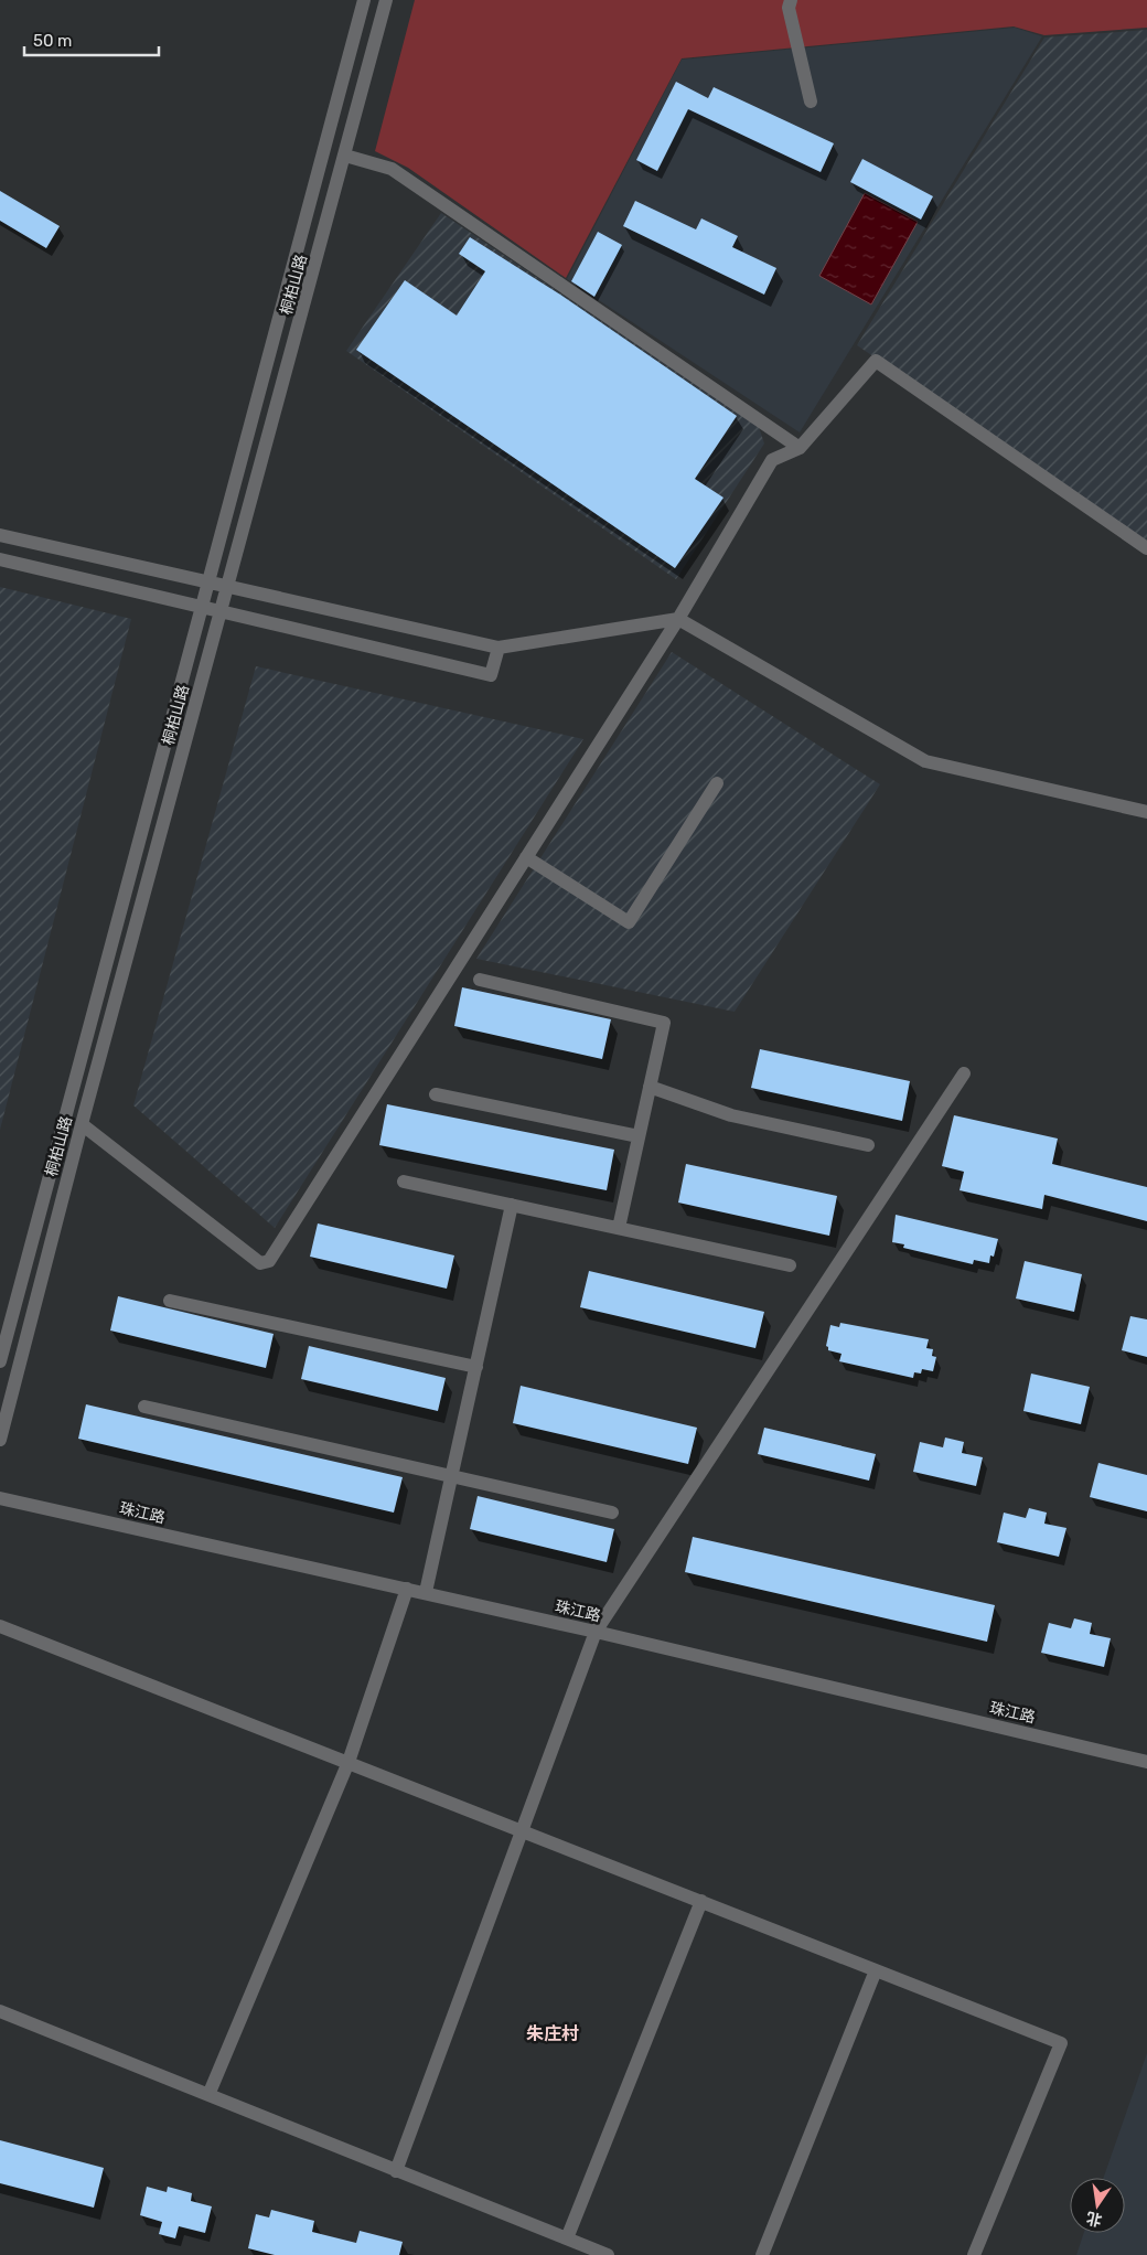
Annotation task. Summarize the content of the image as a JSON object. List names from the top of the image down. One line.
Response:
{"streets":{"street":["桐柏山路","珠江路"]},"districts":["朱庄村"],"scale_bar":"50 m","north":"bottom"}
